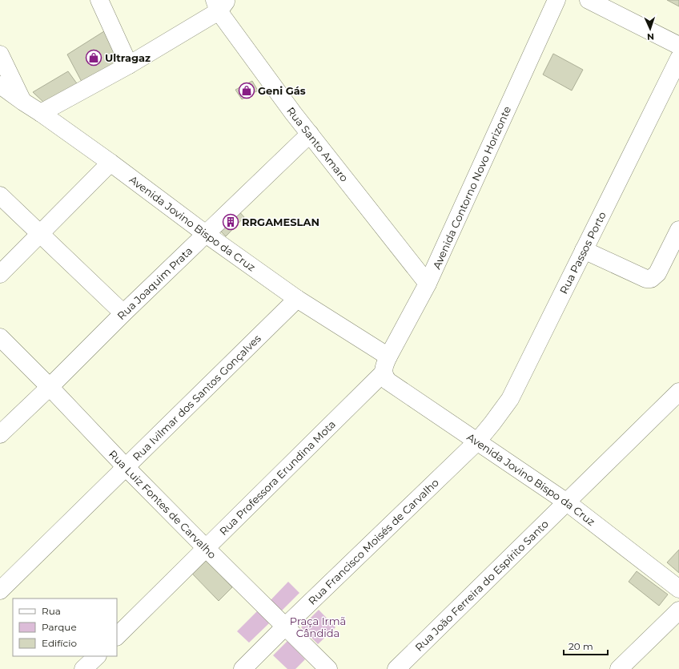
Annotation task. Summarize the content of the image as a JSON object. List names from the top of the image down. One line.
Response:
{"streets":{"street":["Rua Santo Amaro","Avenida Contorno Novo Horizonte","Avenida Jovino Bispo da Cruz","Rua Passos Porto","Rua Joaquim Prata","Rua Ivilmar dos Santos Gonçalves","Rua Professora Erundina Mota","Rua Luiz Fontes de Carvalho","Rua Francisco Moisés de Carvalho","Rua João Ferreira do Espírito Santo"]},"crossings":[["Rua Santo Amaro","Avenida Contorno Novo Horizonte"],["Rua Santo Amaro","Rua Joaquim Prata"],["Avenida Contorno Novo Horizonte","Avenida Jovino Bispo da Cruz"],["Avenida Contorno Novo Horizonte","Rua Professora Erundina Mota"],["Avenida Jovino Bispo da Cruz","Rua Passos Porto"],["Avenida Jovino Bispo da Cruz","Rua Joaquim Prata"],["Avenida Jovino Bispo da Cruz","Rua Ivilmar dos Santos Gonçalves"],["Avenida Jovino Bispo da Cruz","Rua Professora Erundina Mota"],["Avenida Jovino Bispo da Cruz","Rua Francisco Moisés de Carvalho"],["Avenida Jovino Bispo da Cruz","Rua João Ferreira do Espírito Santo"],["Rua Passos Porto","Rua Francisco Moisés de Carvalho"],["Rua Joaquim Prata","Rua Luiz Fontes de Carvalho"],["Rua Ivilmar dos Santos Gonçalves","Rua Luiz Fontes de Carvalho"],["Rua Professora Erundina Mota","Rua Luiz Fontes de Carvalho"],["Rua Luiz Fontes de Carvalho","Rua Francisco Moisés de Carvalho"]],"parks":["Praça Irmã Cândida"],"places":{"shop":["Ultragaz","Geni Gás"],"building":["RRGAMESLAN"]},"legend":["Rua","Parque","Edifício"],"scale_bar":"20 m","north":"bottom"}
